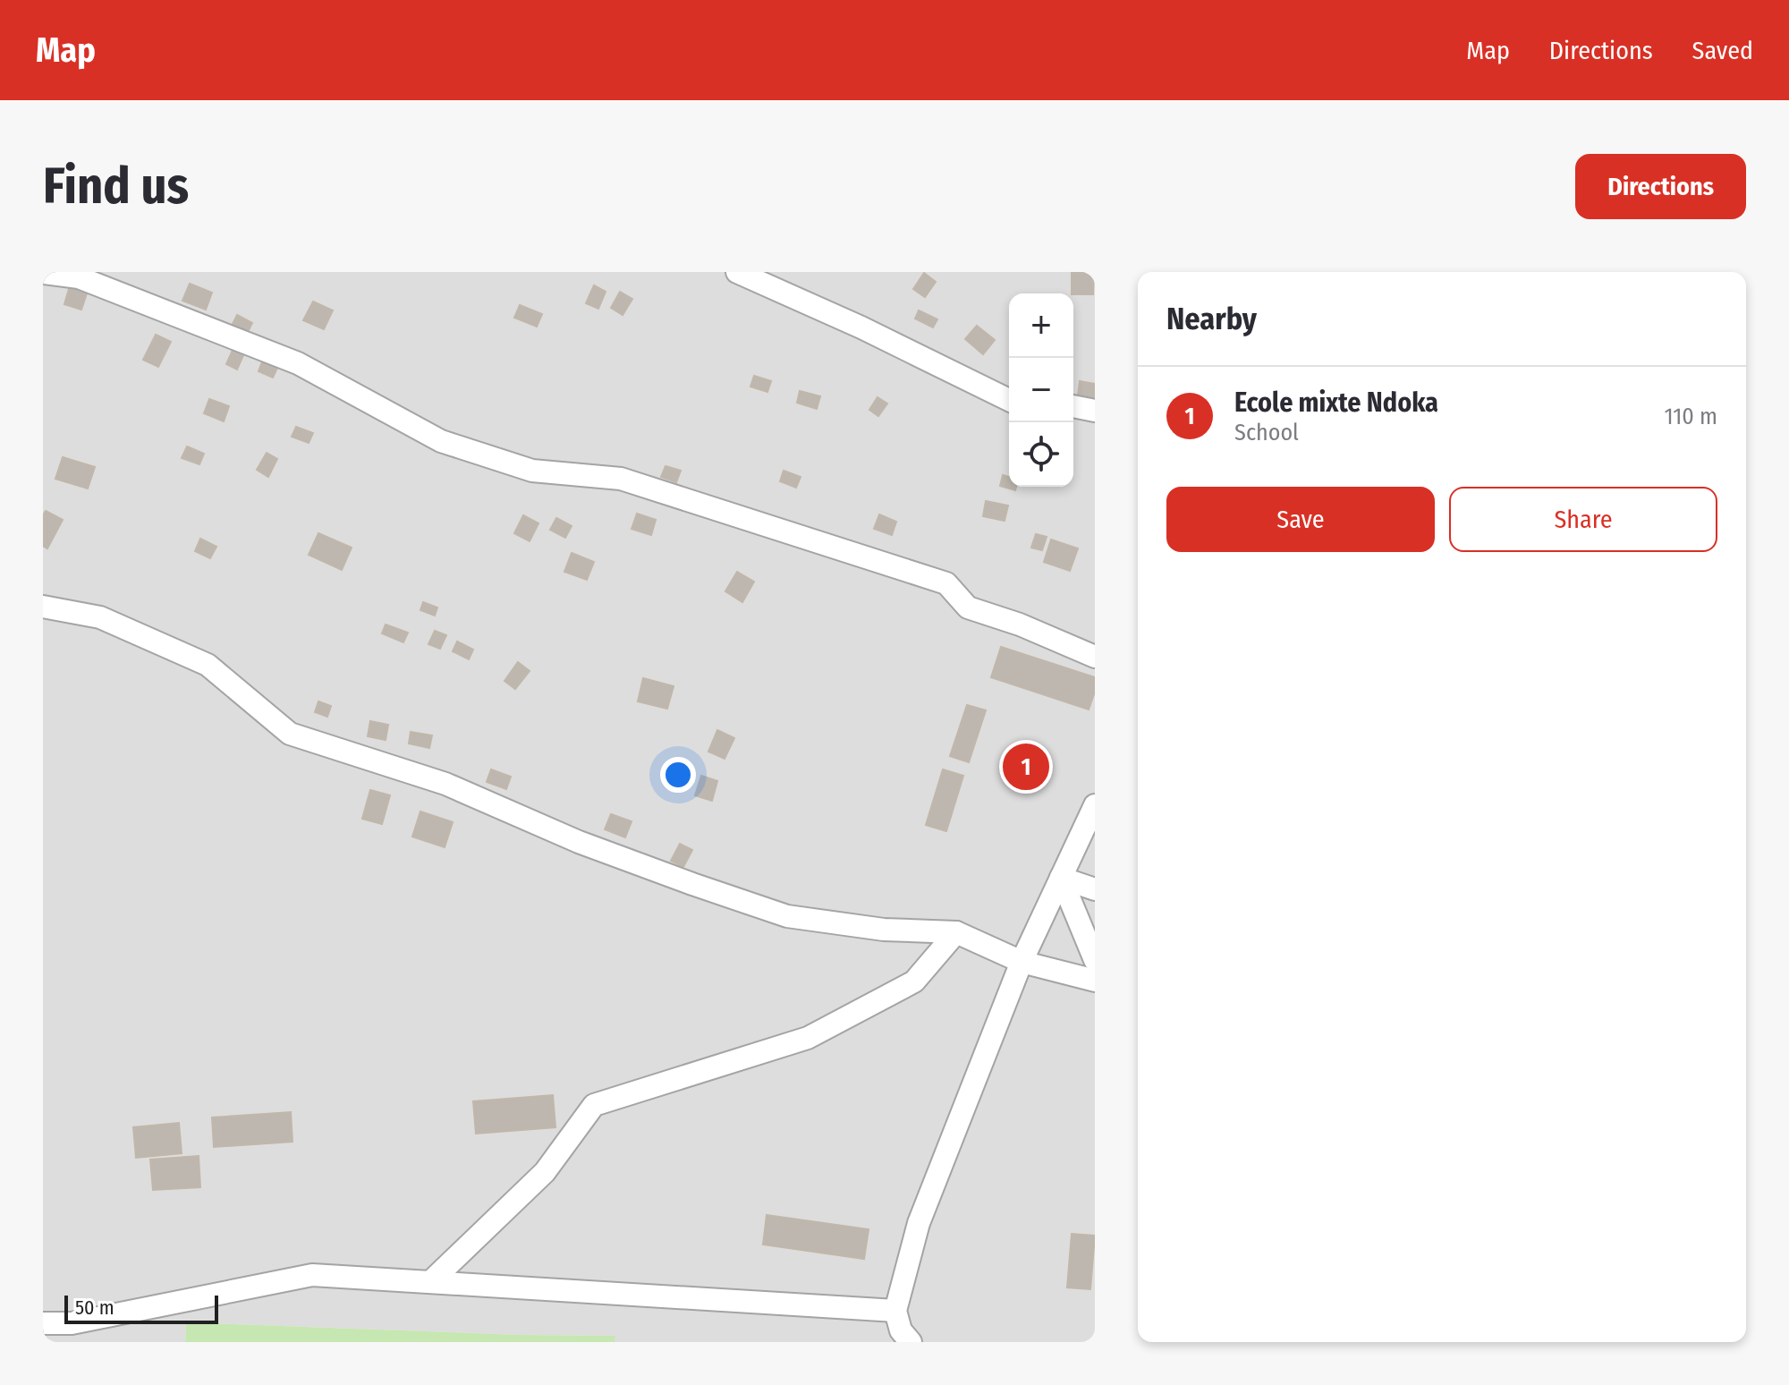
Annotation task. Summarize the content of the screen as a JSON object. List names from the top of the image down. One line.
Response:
{"scale_bar":"50 m","page":{"header":"Map","nav":["Map","Directions","Saved"],"buttons":["Directions",["Save","Share"]],"title":"Find us","heading":"Nearby","map_buttons":["+","−"],"list":[{"mark":"1","name":"Ecole mixte Ndoka","note":"School","value":"110 m"}],"pins":"1","scale":"50 m"}}
